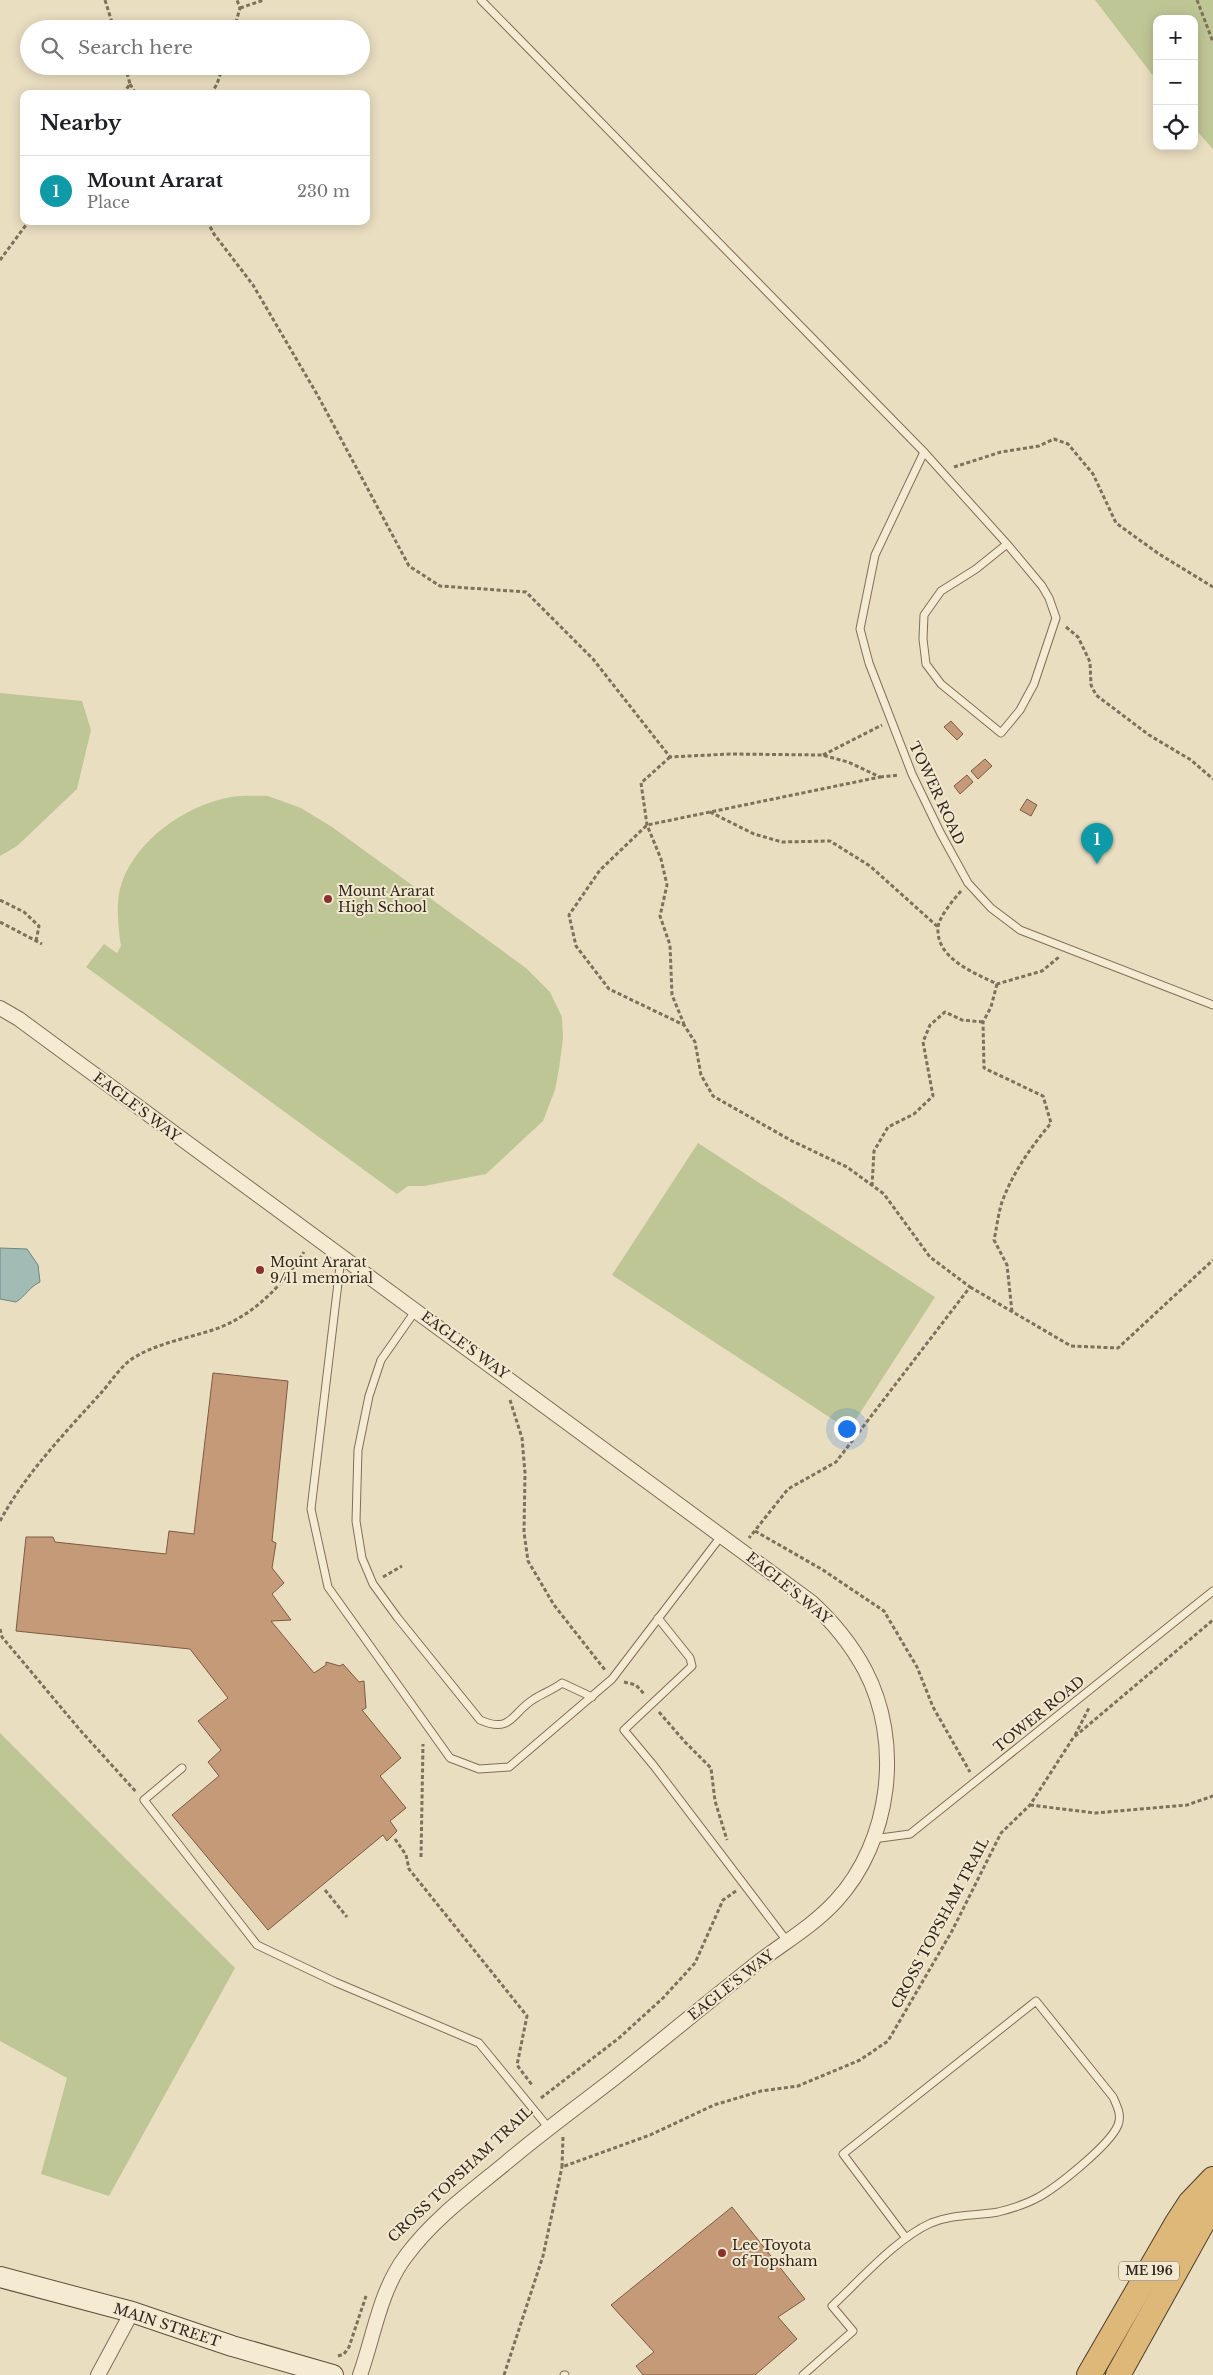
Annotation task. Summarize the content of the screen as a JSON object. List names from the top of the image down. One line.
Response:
{"streets":{"highway":["ME 196"],"main road":["MAIN STREET"],"street":["EAGLE'S WAY"],"lane":["TOWER ROAD"],"path":["CROSS TOPSHAM TRAIL"]},"crossings":[["TOWER ROAD","EAGLE'S WAY"],["EAGLE'S WAY","CROSS TOPSHAM TRAIL"]],"places":["Mount Ararat High School","Mount Ararat 9/11 memorial","Lee Toyota of Topsham"],"page":{"map_buttons":["+","−"],"search":"Search here","heading":"Nearby","list":[{"mark":"1","name":"Mount Ararat","note":"Place","value":"230 m"}],"pins":"1"}}
